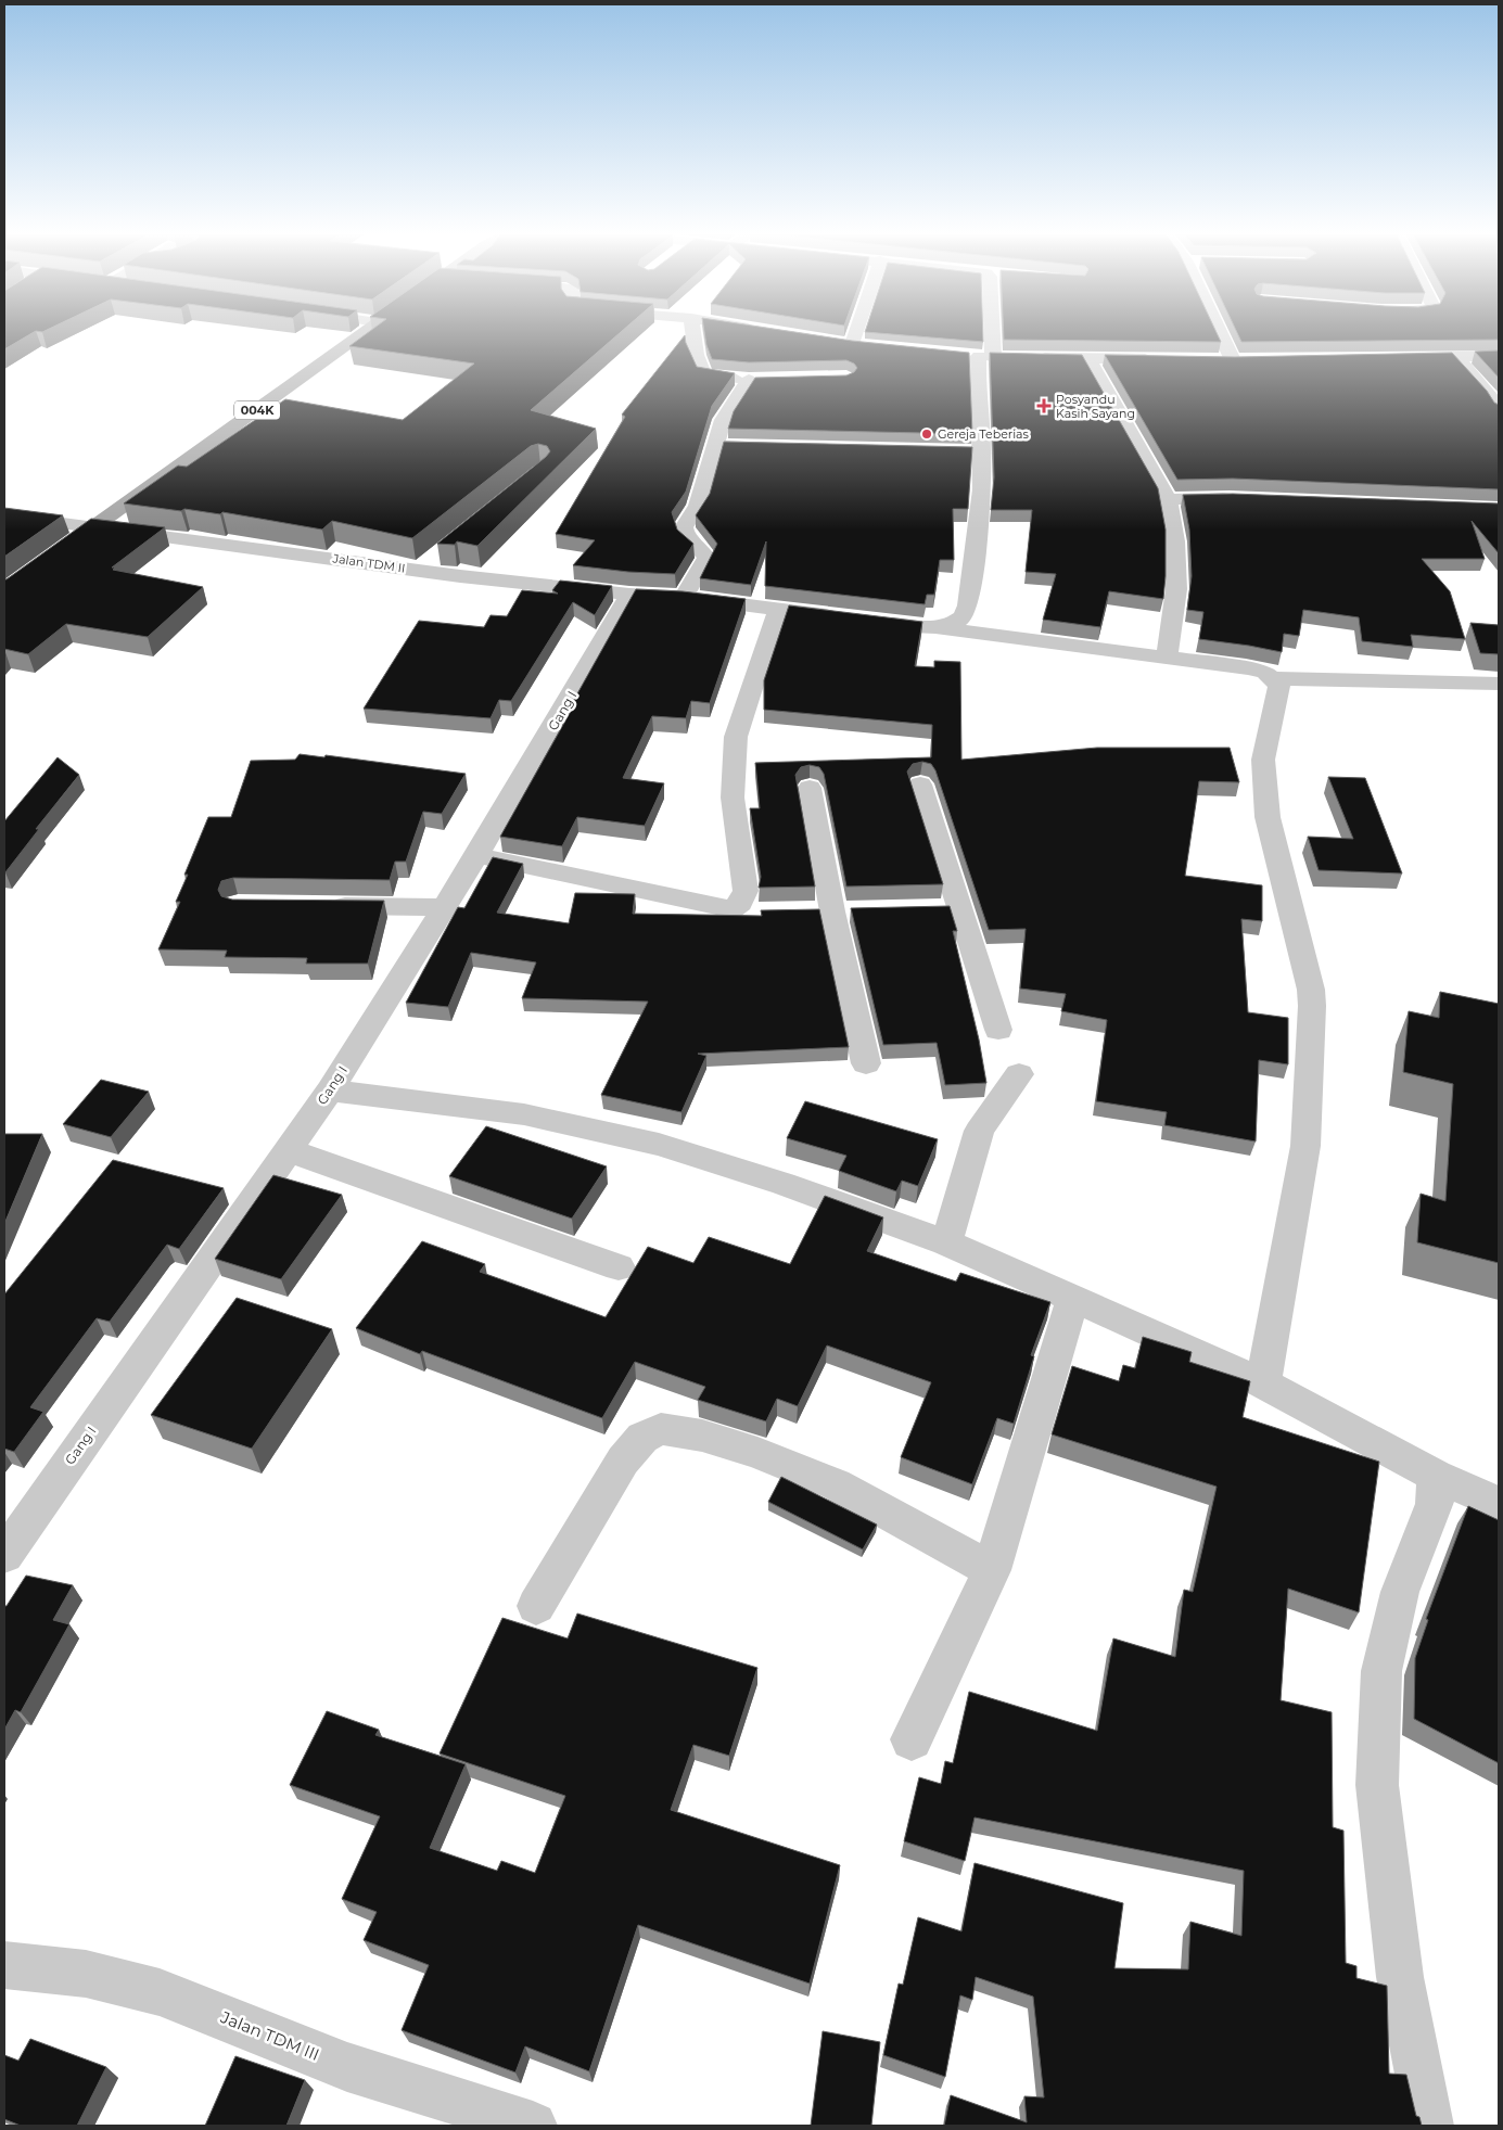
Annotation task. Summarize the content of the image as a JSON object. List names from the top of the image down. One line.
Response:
{"streets":{"main road":["004K"],"street":["Jalan TDM II","Gang I","Jalan TDM III"]},"crossings":[["004K","Jalan TDM II"],["Jalan TDM II","Gang I"]],"places":{"health":["Posyandu Kasih Sayang"],"other":["Gereja Teberias"]}}
